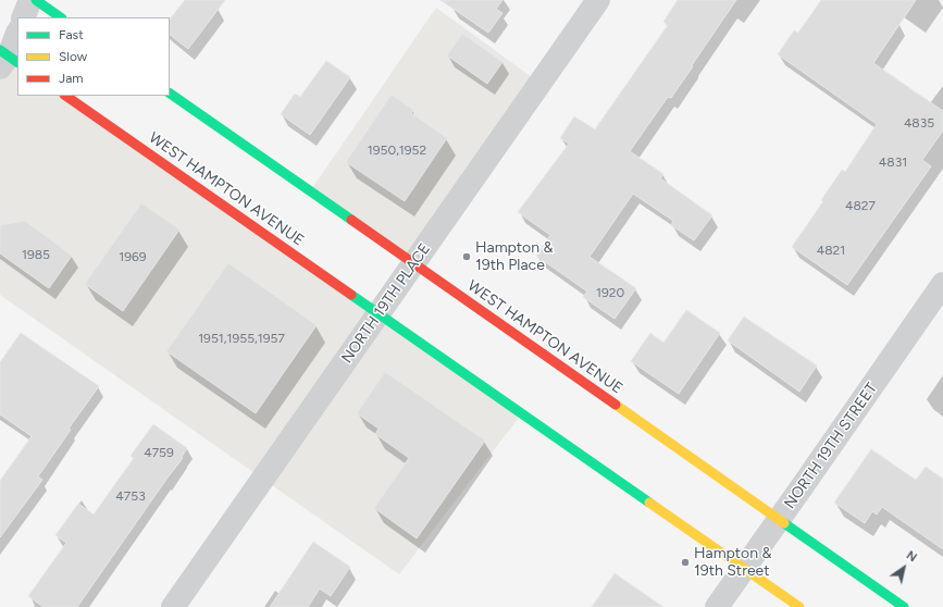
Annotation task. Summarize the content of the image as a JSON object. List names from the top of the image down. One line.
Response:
{"streets":{"main road":["WEST HAMPTON AVENUE"],"street":["NORTH 19TH PLACE","NORTH 19TH STREET"]},"crossings":[["WEST HAMPTON AVENUE","NORTH 19TH PLACE"],["WEST HAMPTON AVENUE","NORTH 19TH STREET"]],"places":["Hampton & 19th Place","Hampton & 19th Street"],"house_numbers":["4835","1950,1952","4831","4827","4821","1985","1969","1920","1951,1955,1957","4759","4753"],"legend":["Fast","Slow","Jam"],"north":"top right"}
